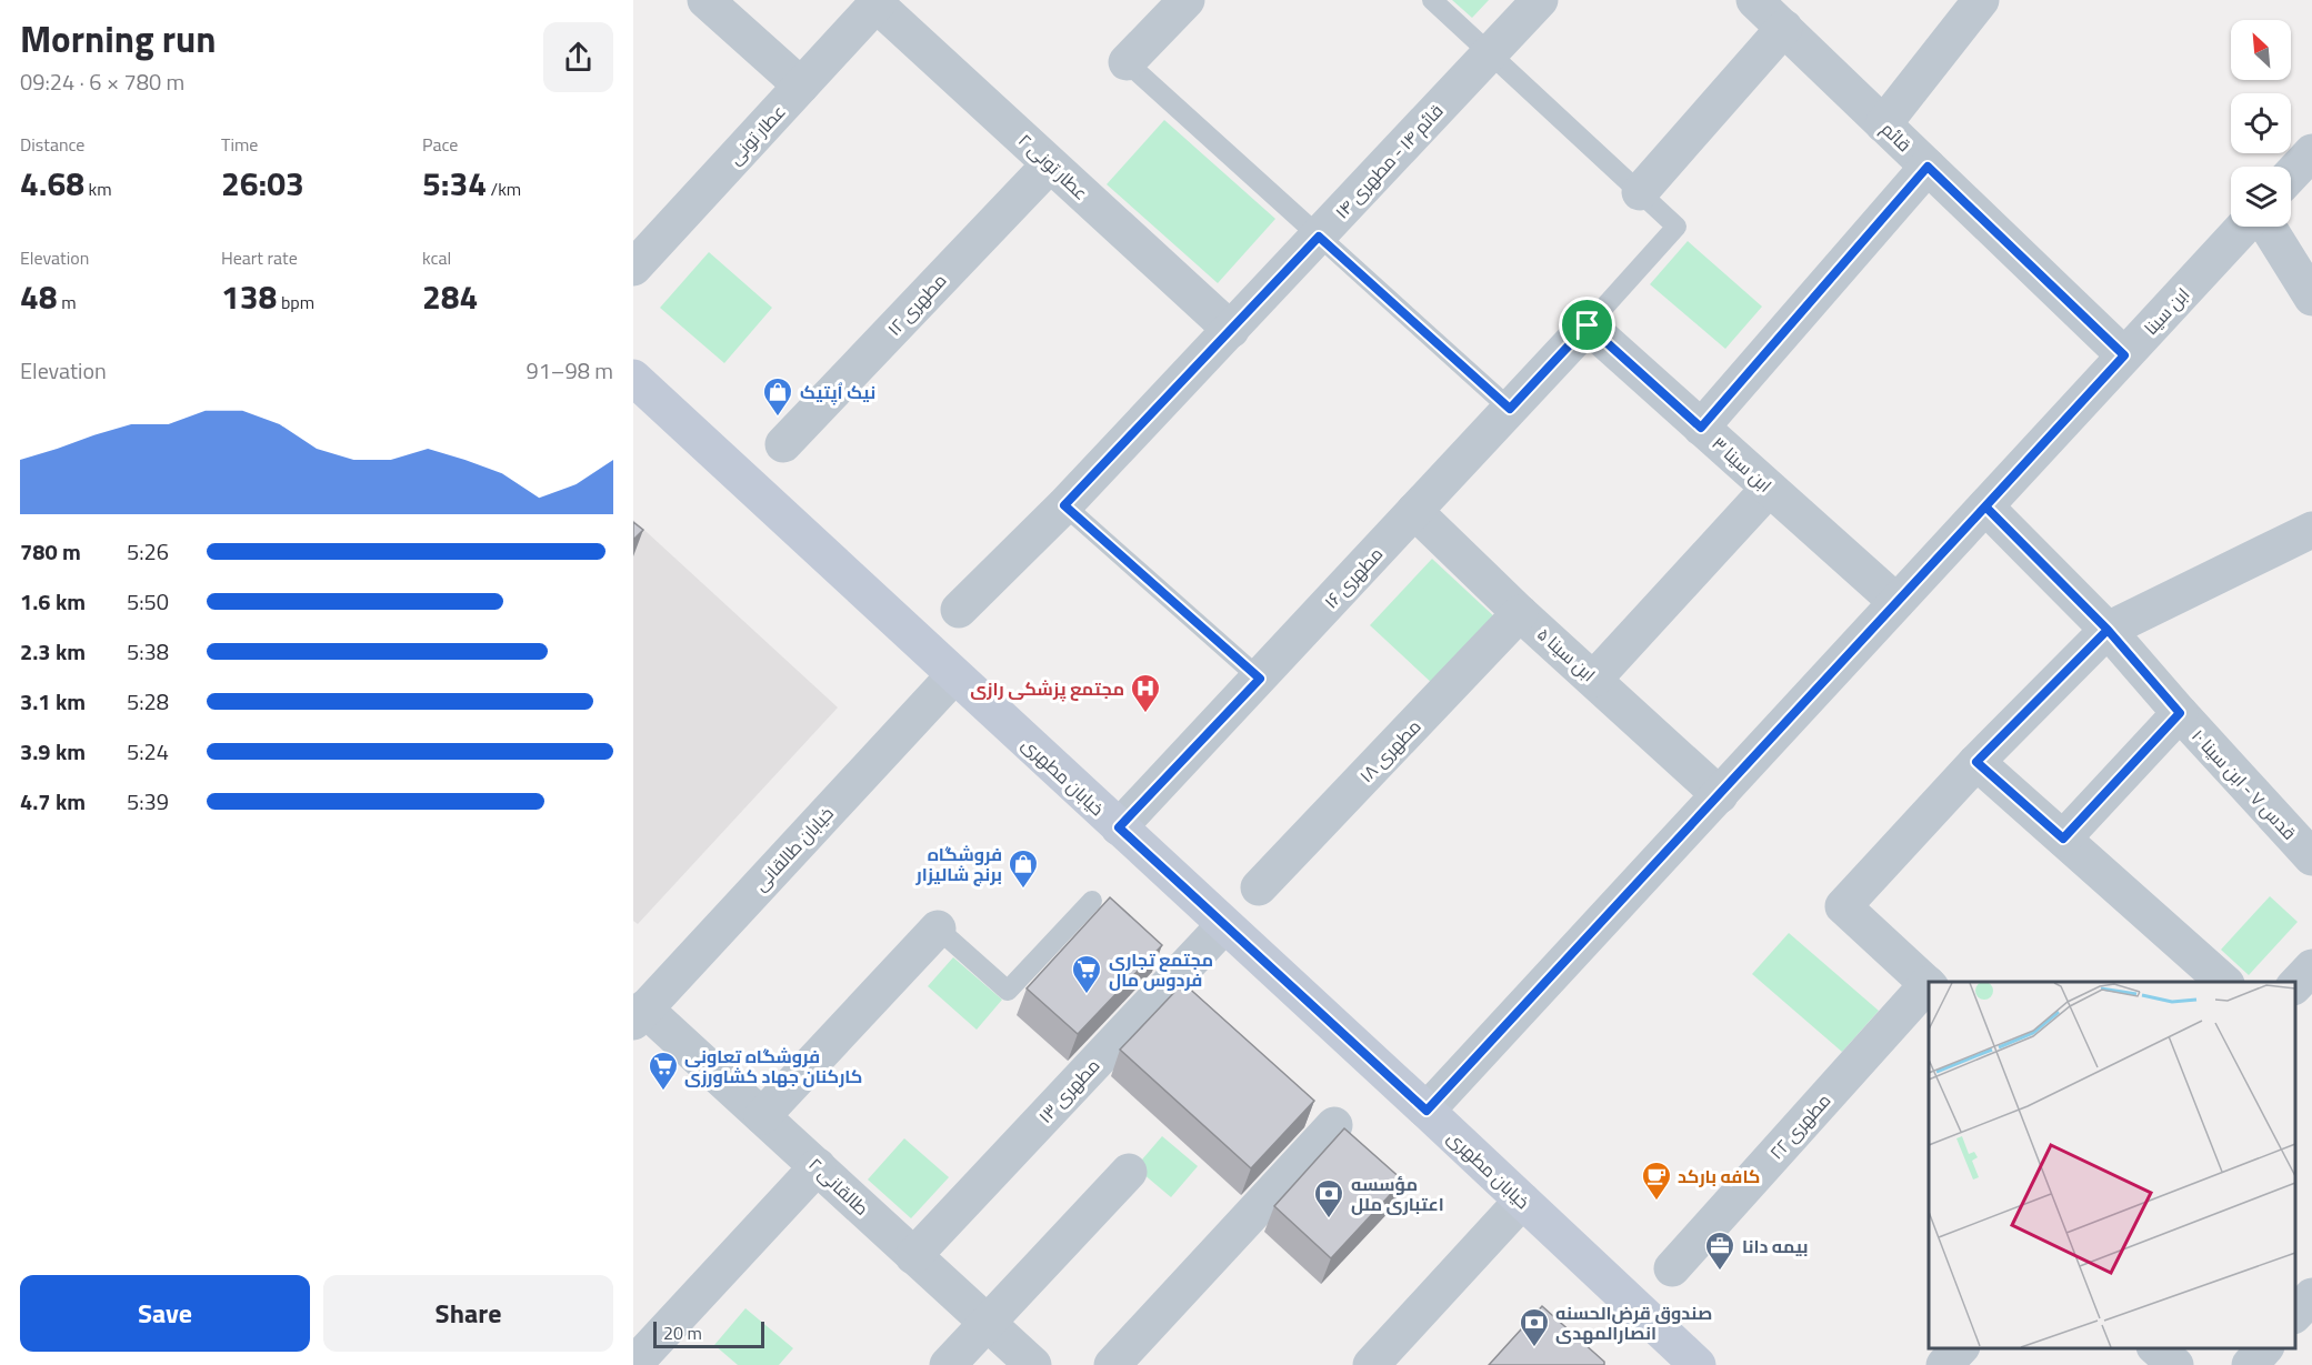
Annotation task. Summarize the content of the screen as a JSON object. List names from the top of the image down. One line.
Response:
{"streets":{"main road":["خیابان مطهری"],"street":["عطار تونی","قائم","قائم ۱۴ - مطهری ۱۴","عطار تونی ۲","مطهری ۱۲","ابن سینا","ابن سینا ۳","مطهری ۱۶","ابن سینا ۵","مطهری ۱۸","قدس ۷ - ابن سینا ۱۰","خیابان طالقانی","مطهری ۱۳","مطهری ۲۲","طالقانی ۲"]},"crossings":[["عطار تونی","عطار تونی ۲"],["قائم","ابن سینا"],["قائم ۱۴ - مطهری ۱۴","عطار تونی ۲"],["عطار تونی ۲","مطهری ۱۲"],["ابن سینا","ابن سینا ۳"],["ابن سینا","ابن سینا ۵"],["ابن سینا","خیابان مطهری"],["ابن سینا","قدس ۷ - ابن سینا ۱۰"],["ابن سینا ۳","مطهری ۱۶"],["مطهری ۱۶","ابن سینا ۵"],["مطهری ۱۶","خیابان مطهری"],["ابن سینا ۵","مطهری ۱۸"],["خیابان مطهری","خیابان طالقانی"],["خیابان مطهری","مطهری ۱۳"],["خیابان طالقانی","طالقانی ۲"],["مطهری ۱۳","طالقانی ۲"]],"places":{"shop":["نیک اُپتیک","فروشگاه برنج شالیزار"],"hospital":["مجتمع پزشکی رازی"],"supermarket":["مجتمع تجاری فردوس مال","فروشگاه تعاونی کارکنان جهاد کشاورزی"],"cafe":["کافه بارکد"],"bank":["مؤسسه اعتباری ملل","صندوق قرض‌الحسنه انصارالمهدی"],"office":["بیمه دانا"]},"scale_bar":"20 m","north":"top left","page":{"heading":["Morning run","09:24 · 6 × 780 m"],"stats":[["Distance","4.68 km"],["Time","26:03"],["Pace","5:34 /km"],["Elevation","48 m"],["Heart rate","138 bpm"],["kcal","284"]],"chart":["Elevation","91–98 m"],"list":[{"name":"780 m","note":"5:26"},{"name":"1.6 km","note":"5:50"},{"name":"2.3 km","note":"5:38"},{"name":"3.1 km","note":"5:28"},{"name":"3.9 km","note":"5:24"},{"name":"4.7 km","note":"5:39"}],"buttons":["Save","Share"],"scale":"20 m"}}
